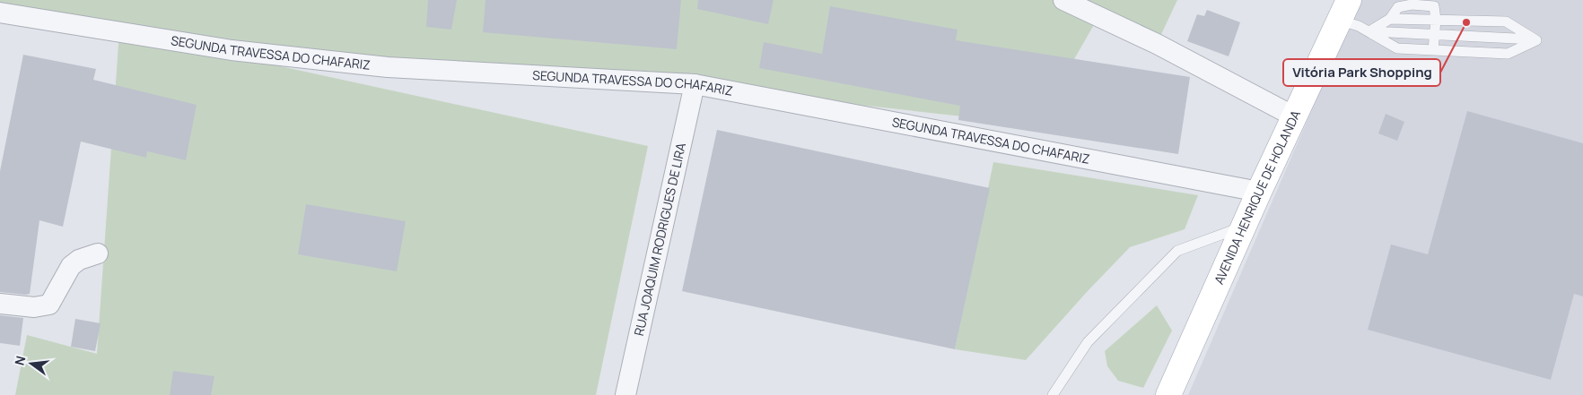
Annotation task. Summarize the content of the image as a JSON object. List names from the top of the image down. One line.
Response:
{"streets":{"main road":["AVENIDA HENRIQUE DE HOLANDA"],"street":["SEGUNDA TRAVESSA DO CHAFARIZ","RUA JOAQUIM RODRIGUES DE LIRA"]},"crossings":[["SEGUNDA TRAVESSA DO CHAFARIZ","AVENIDA HENRIQUE DE HOLANDA"],["SEGUNDA TRAVESSA DO CHAFARIZ","RUA JOAQUIM RODRIGUES DE LIRA"]],"places":["Vitória Park Shopping"],"north":"left"}
